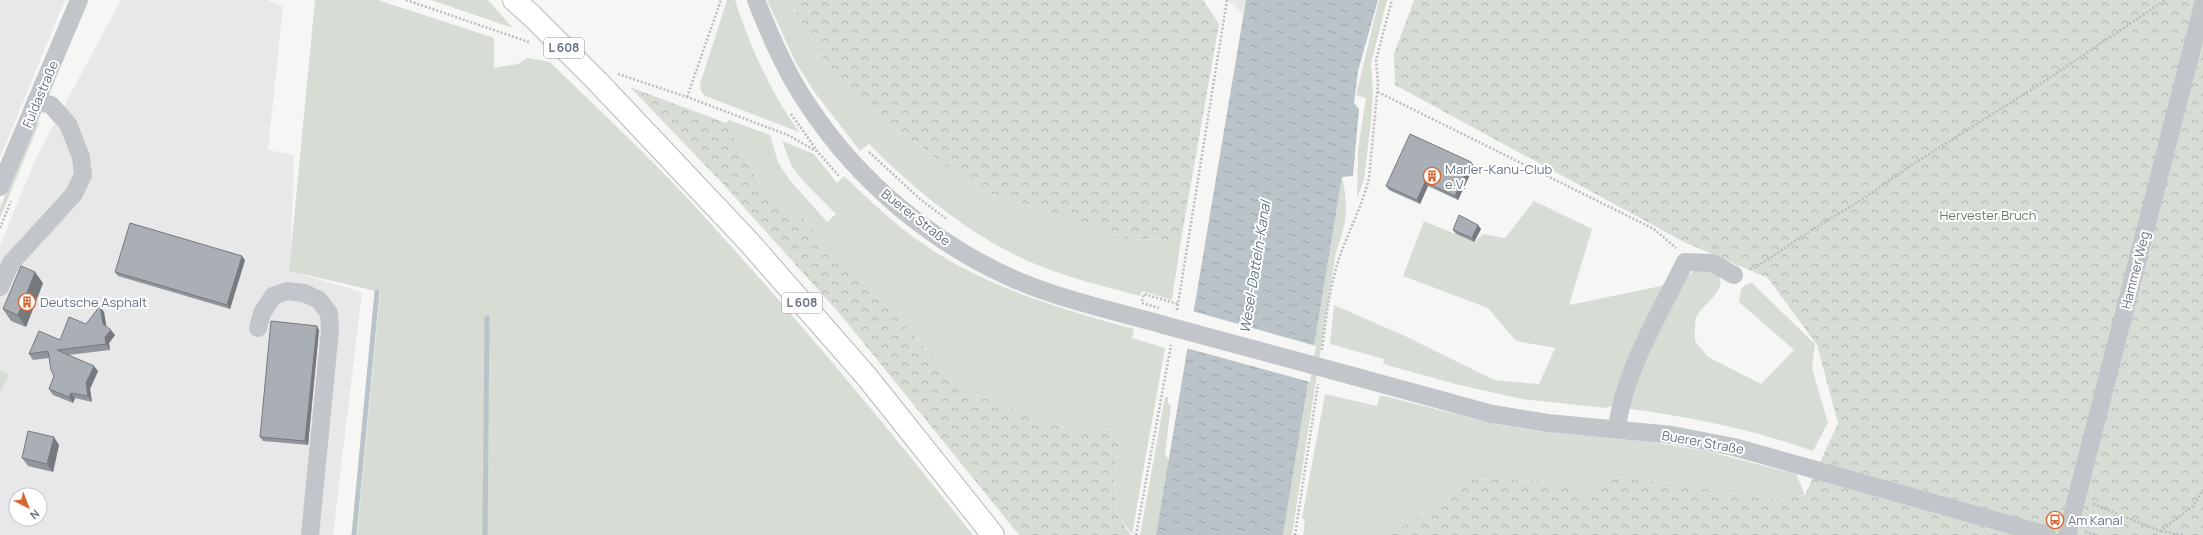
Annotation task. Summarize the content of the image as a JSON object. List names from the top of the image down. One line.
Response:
{"streets":{"main road":["L 608"],"street":["Fuldastraße","Buerer Straße","Hammer Weg"]},"water":["Wesel-Datteln-Kanal"],"parks":["Hervester Bruch"],"places":{"building":["Marler-Kanu-Club e.V.","Deutsche Asphalt"],"bus stop":["Am Kanal"]},"north":"bottom right"}
